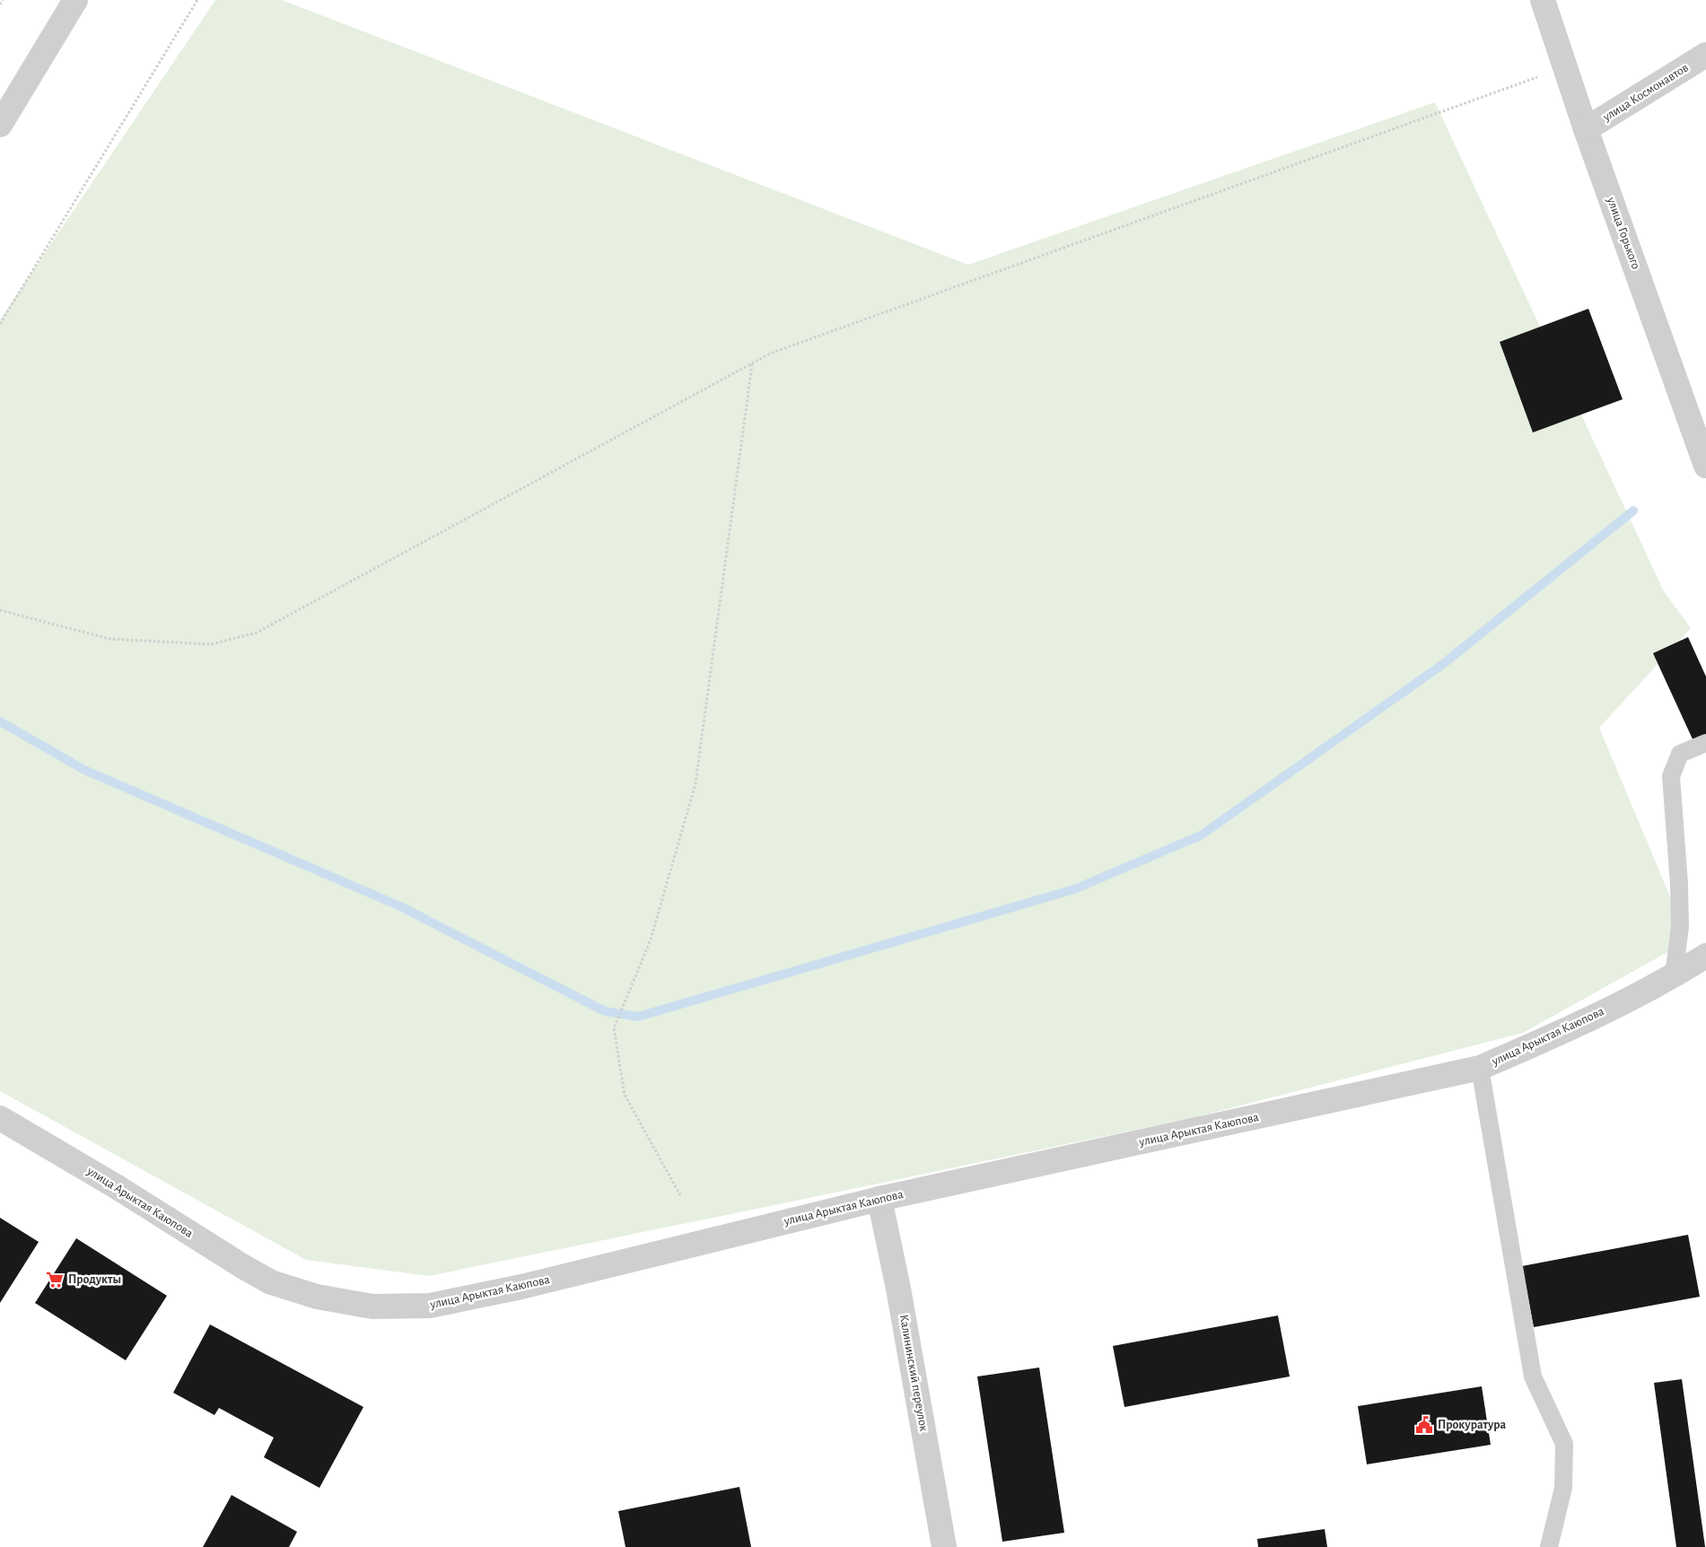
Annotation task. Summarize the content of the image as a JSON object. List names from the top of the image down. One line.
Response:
{"streets":{"street":["улица Космонавтов","улица Горького","улица Арыктая Каюпова","Калининский переулок"]},"crossings":[["улица Космонавтов","улица Горького"],["улица Арыктая Каюпова","Калининский переулок"]],"places":{"supermarket":["Продукты"],"public building":["Прокуратура"]}}
